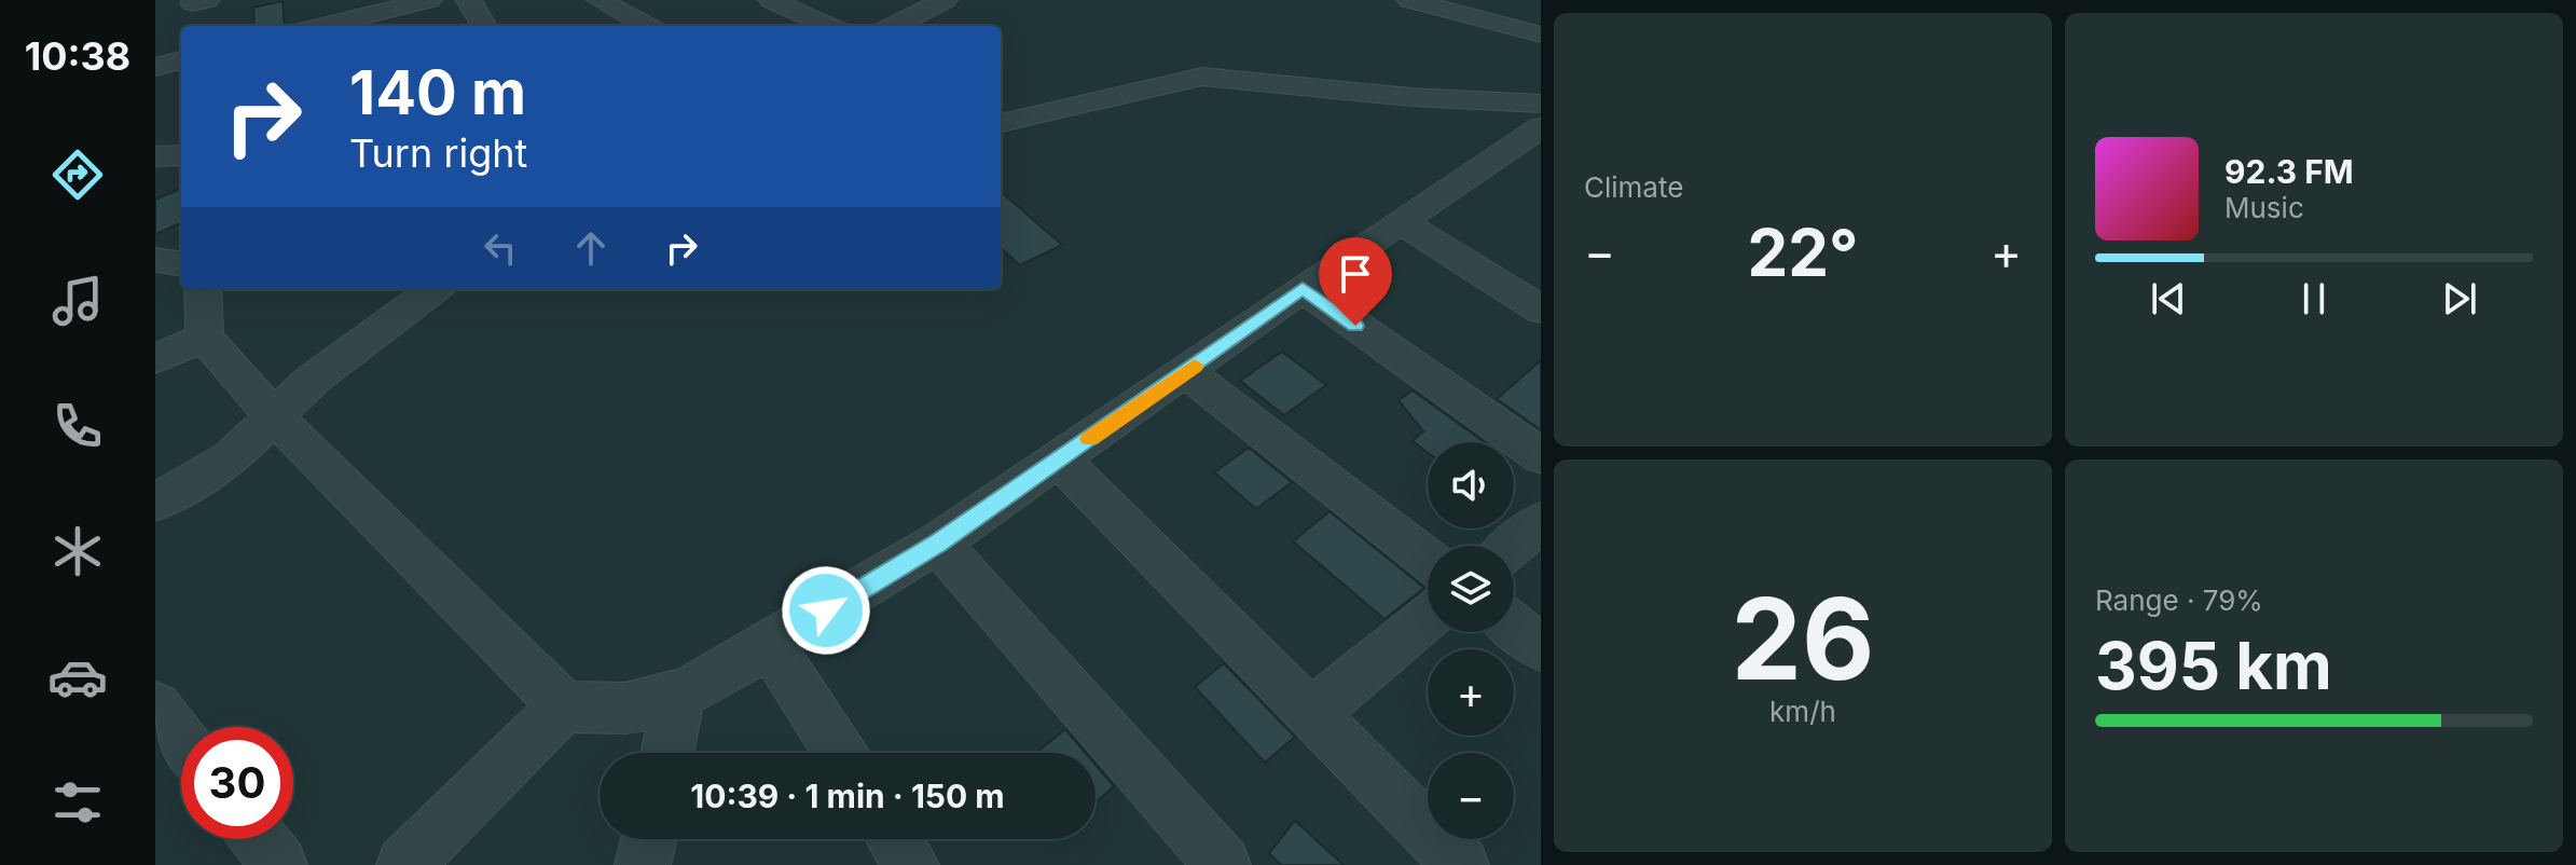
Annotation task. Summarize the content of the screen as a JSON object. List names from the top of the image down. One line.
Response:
{"page":{"tabs":"10:38","tile":["Climate",["26","km/h"],["Range · 79%","395 km"]],"turn":["140 m","Turn right"],"song":["92.3 FM","Music"],"heat":["−","22°","+"],"map_buttons":["+","−"],"limit":"30","trip":"10:39 · 1 min · 150 m"}}
